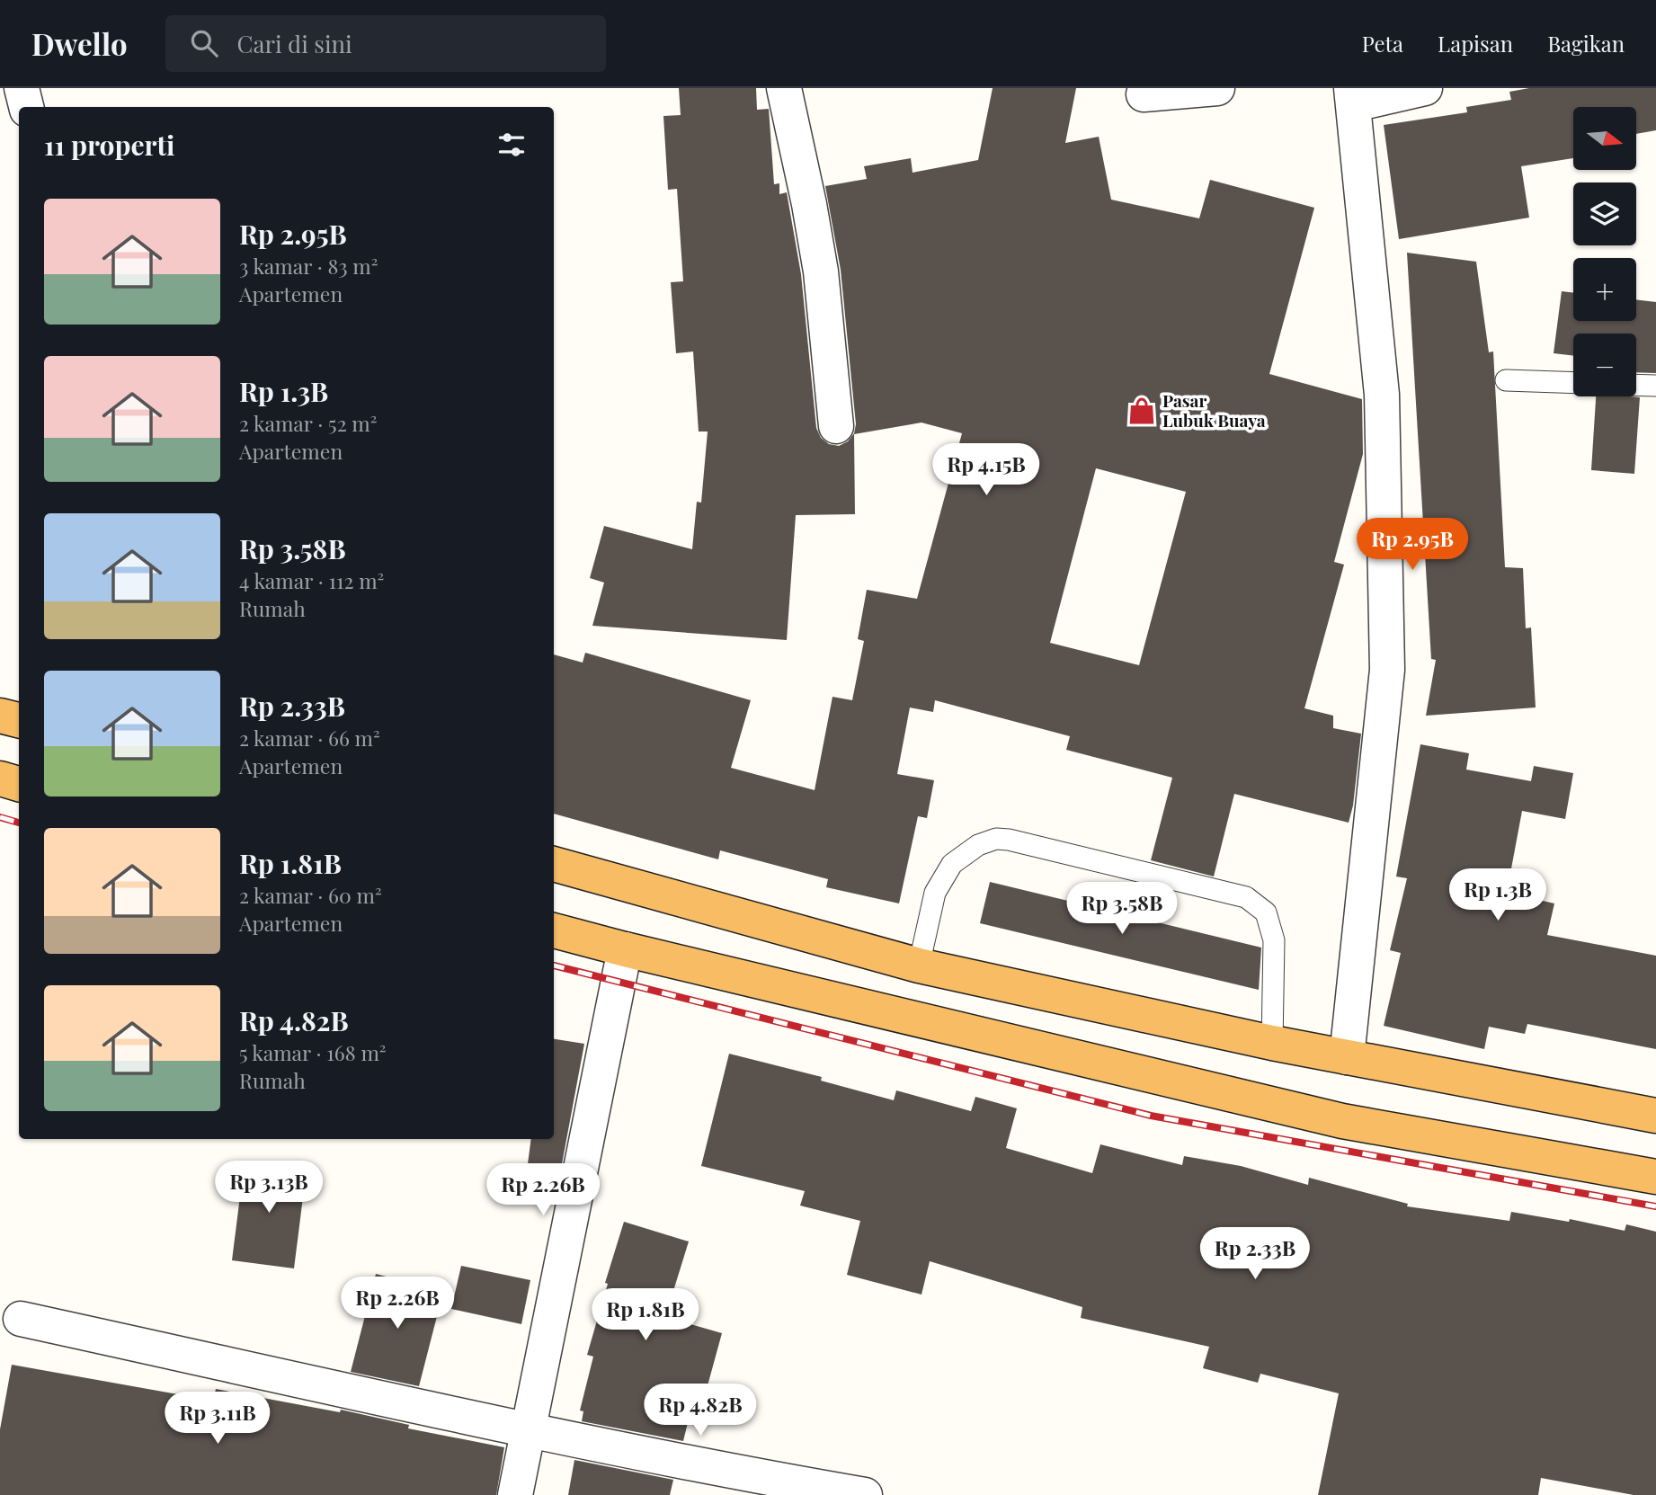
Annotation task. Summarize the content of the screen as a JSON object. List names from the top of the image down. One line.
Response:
{"places":{"shop":["Pasar Lubuk Buaya"]},"north":"right","page":{"header":"Dwello","search":"Cari di sini","nav":["Peta","Lapisan","Bagikan"],"map_buttons":["+","−"],"heading":"11 properti","list":[{"name":"Rp 2.95B","note":"3 kamar · 83 m² · Apartemen"},{"name":"Rp 1.3B","note":"2 kamar · 52 m² · Apartemen"},{"name":"Rp 3.58B","note":"4 kamar · 112 m² · Rumah"},{"name":"Rp 2.33B","note":"2 kamar · 66 m² · Apartemen"},{"name":"Rp 1.81B","note":"2 kamar · 60 m² · Apartemen"},{"name":"Rp 4.82B","note":"5 kamar · 168 m² · Rumah"}],"price":["Rp 4.15B","Rp 2.95B","Rp 1.3B","Rp 3.58B","Rp 3.13B","Rp 2.26B","Rp 2.33B","Rp 2.26B","Rp 1.81B","Rp 4.82B","Rp 3.11B"]}}
